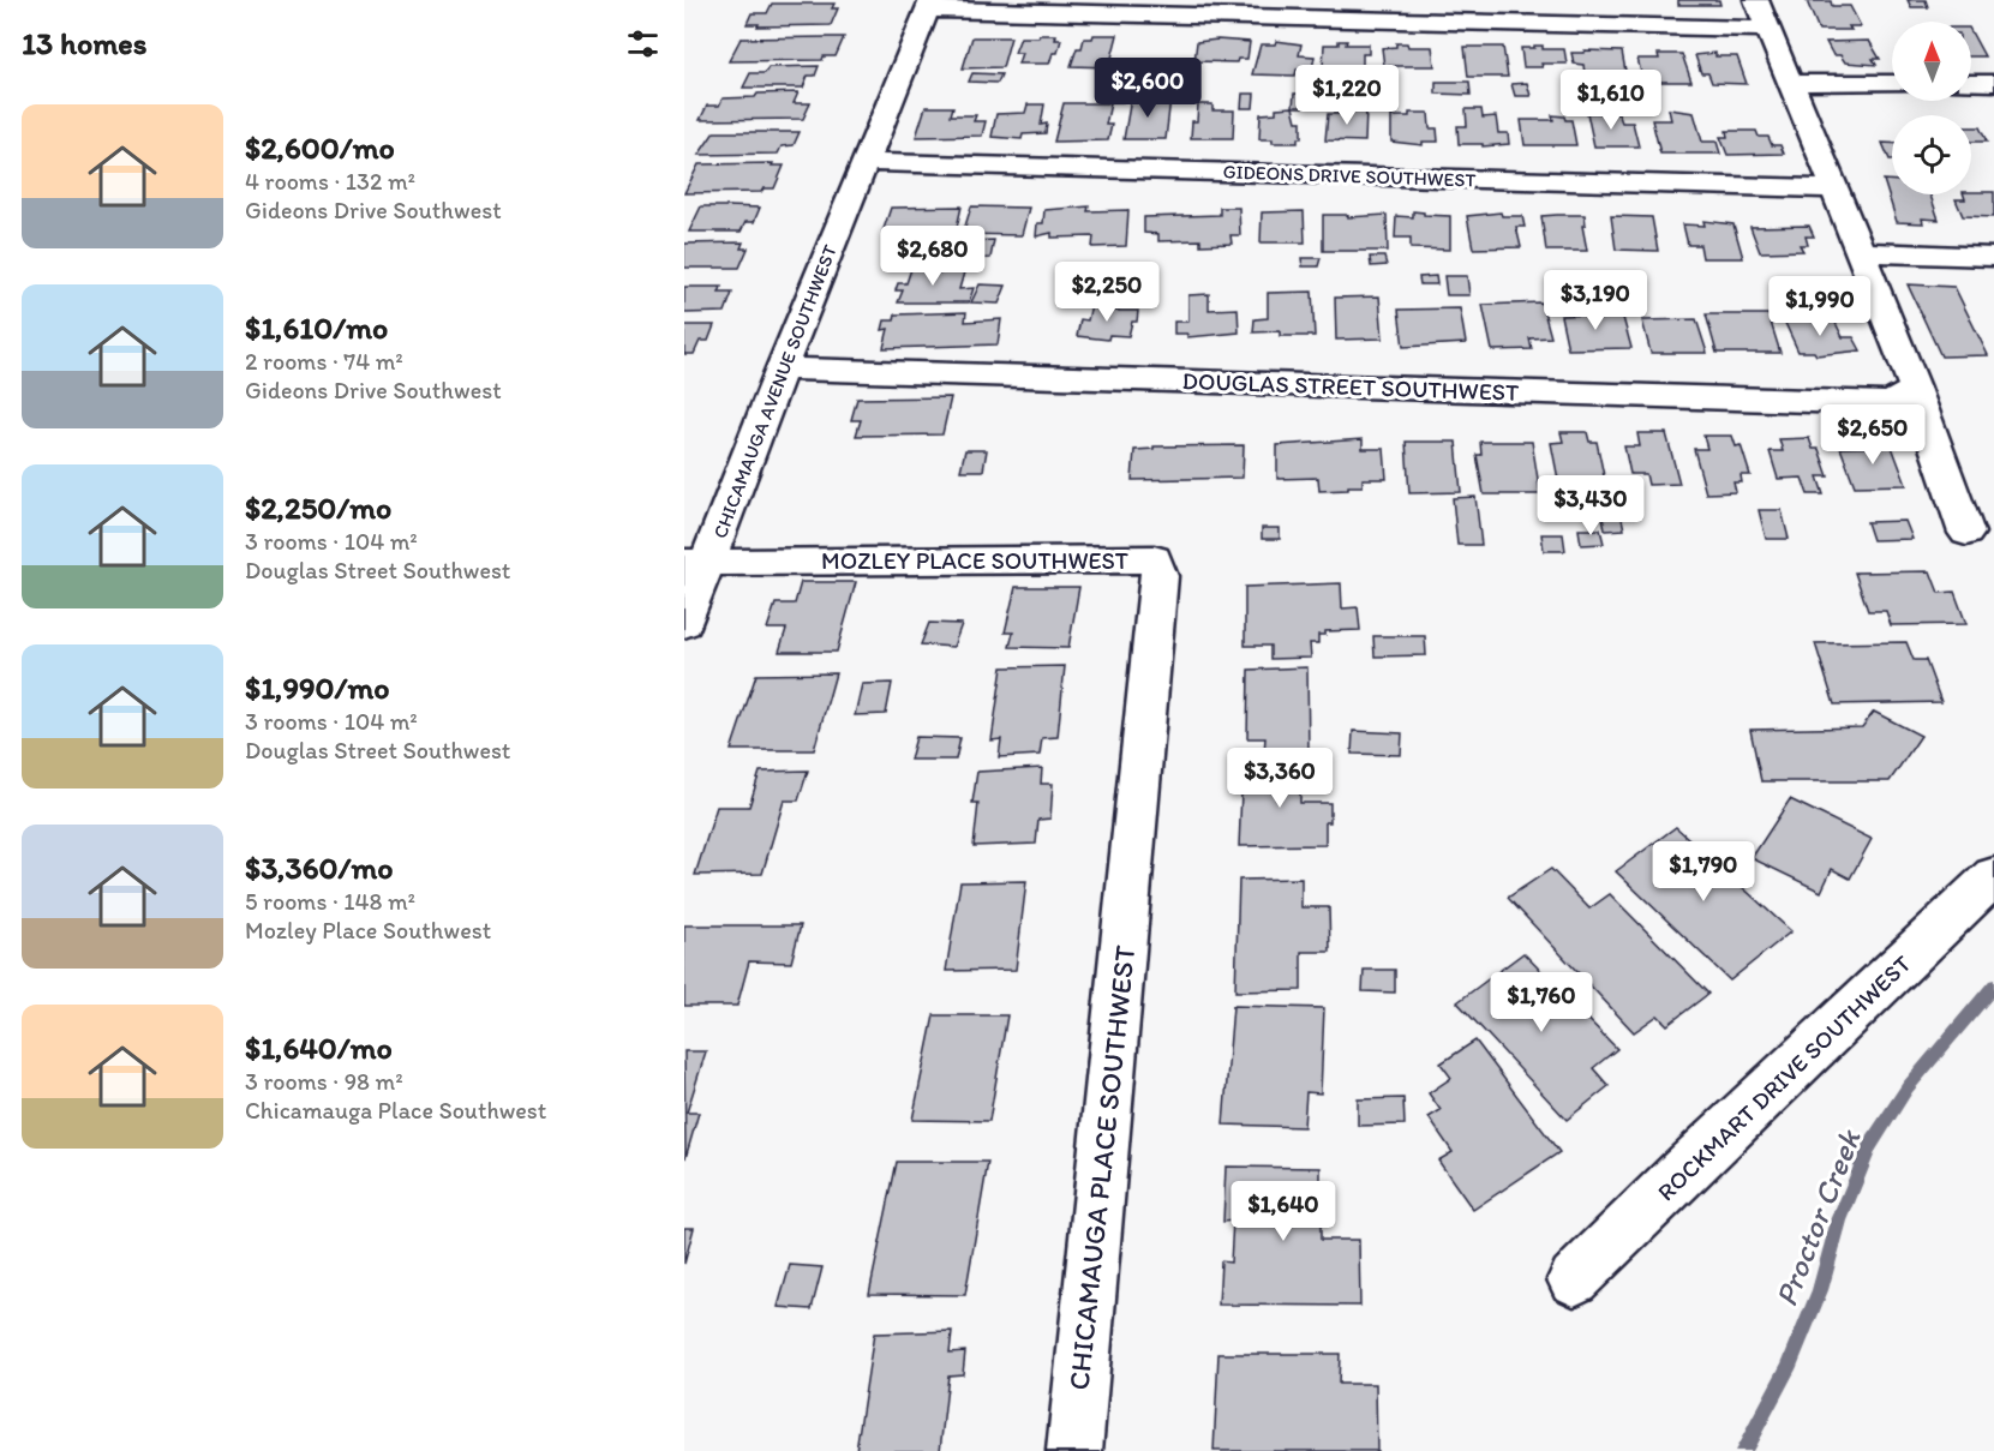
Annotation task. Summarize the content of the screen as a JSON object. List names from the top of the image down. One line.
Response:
{"streets":{"street":["GIDEONS DRIVE SOUTHWEST","DOUGLAS STREET SOUTHWEST","CHICAMAUGA AVENUE SOUTHWEST","MOZLEY PLACE SOUTHWEST","ROCKMART DRIVE SOUTHWEST","CHICAMAUGA PLACE SOUTHWEST"]},"crossings":[["GIDEONS DRIVE SOUTHWEST","CHICAMAUGA AVENUE SOUTHWEST"],["DOUGLAS STREET SOUTHWEST","CHICAMAUGA AVENUE SOUTHWEST"],["CHICAMAUGA AVENUE SOUTHWEST","MOZLEY PLACE SOUTHWEST"],["MOZLEY PLACE SOUTHWEST","CHICAMAUGA PLACE SOUTHWEST"]],"water":["Proctor Creek"],"north":"top","page":{"heading":"13 homes","price":["$2,600","$1,220","$1,610","$2,680","$2,250","$3,190","$1,990","$2,650","$3,430","$3,360","$1,790","$1,760","$1,640"],"list":[{"name":"$2,600/mo","note":"4 rooms · 132 m² · Gideons Drive Southwest"},{"name":"$1,610/mo","note":"2 rooms · 74 m² · Gideons Drive Southwest"},{"name":"$2,250/mo","note":"3 rooms · 104 m² · Douglas Street Southwest"},{"name":"$1,990/mo","note":"3 rooms · 104 m² · Douglas Street Southwest"},{"name":"$3,360/mo","note":"5 rooms · 148 m² · Mozley Place Southwest"},{"name":"$1,640/mo","note":"3 rooms · 98 m² · Chicamauga Place Southwest"}]}}
